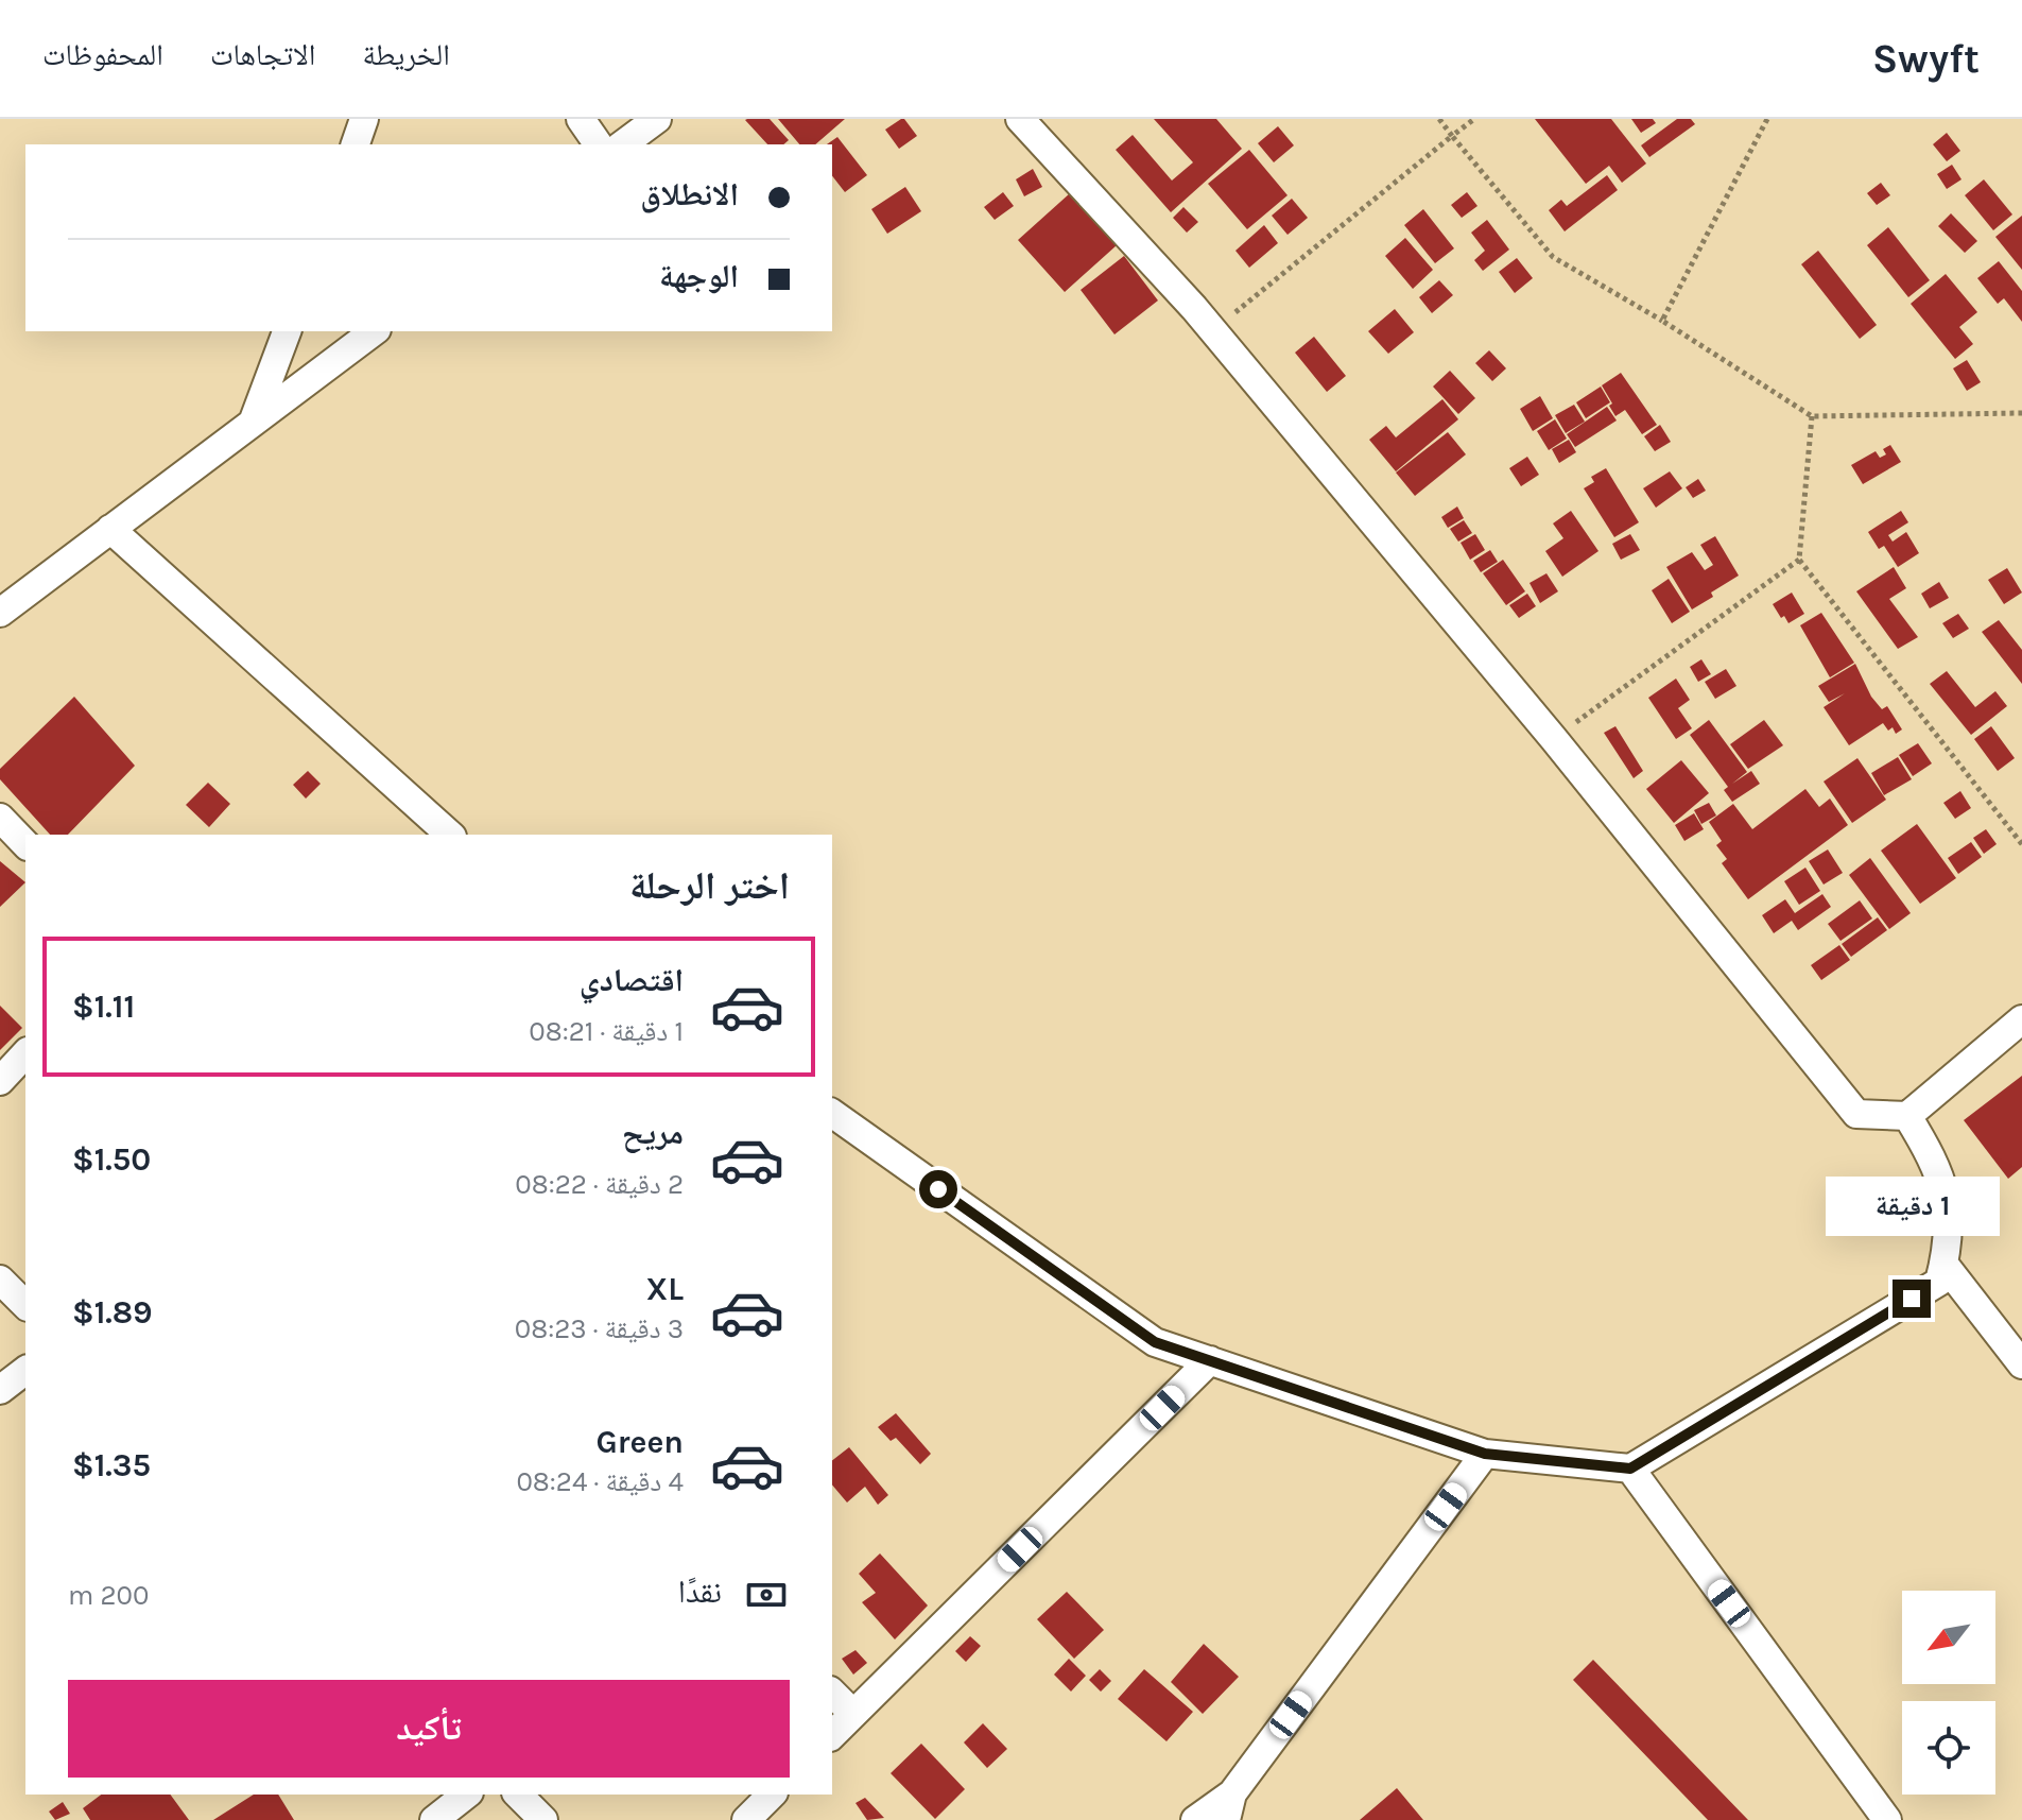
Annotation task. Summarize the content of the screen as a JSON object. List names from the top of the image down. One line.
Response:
{"north":"bottom left","page":{"header":"Swyft","nav":["الخريطة","الاتجاهات","المحفوظات"],"banner":["الانطلاق","الوجهة"],"heading":"اختر الرحلة","list":[{"name":"اقتصادي","note":"1 دقيقة · 08:21","value":"$1.11"},{"name":"مريح","note":"2 دقيقة · 08:22","value":"$1.50"},{"name":"XL","note":"3 دقيقة · 08:23","value":"$1.89"},{"name":"Green","note":"4 دقيقة · 08:24","value":"$1.35"}],"bubble":"1 دقيقة","pay":["نقدًا","200 m"],"buttons":"تأكيد"}}
